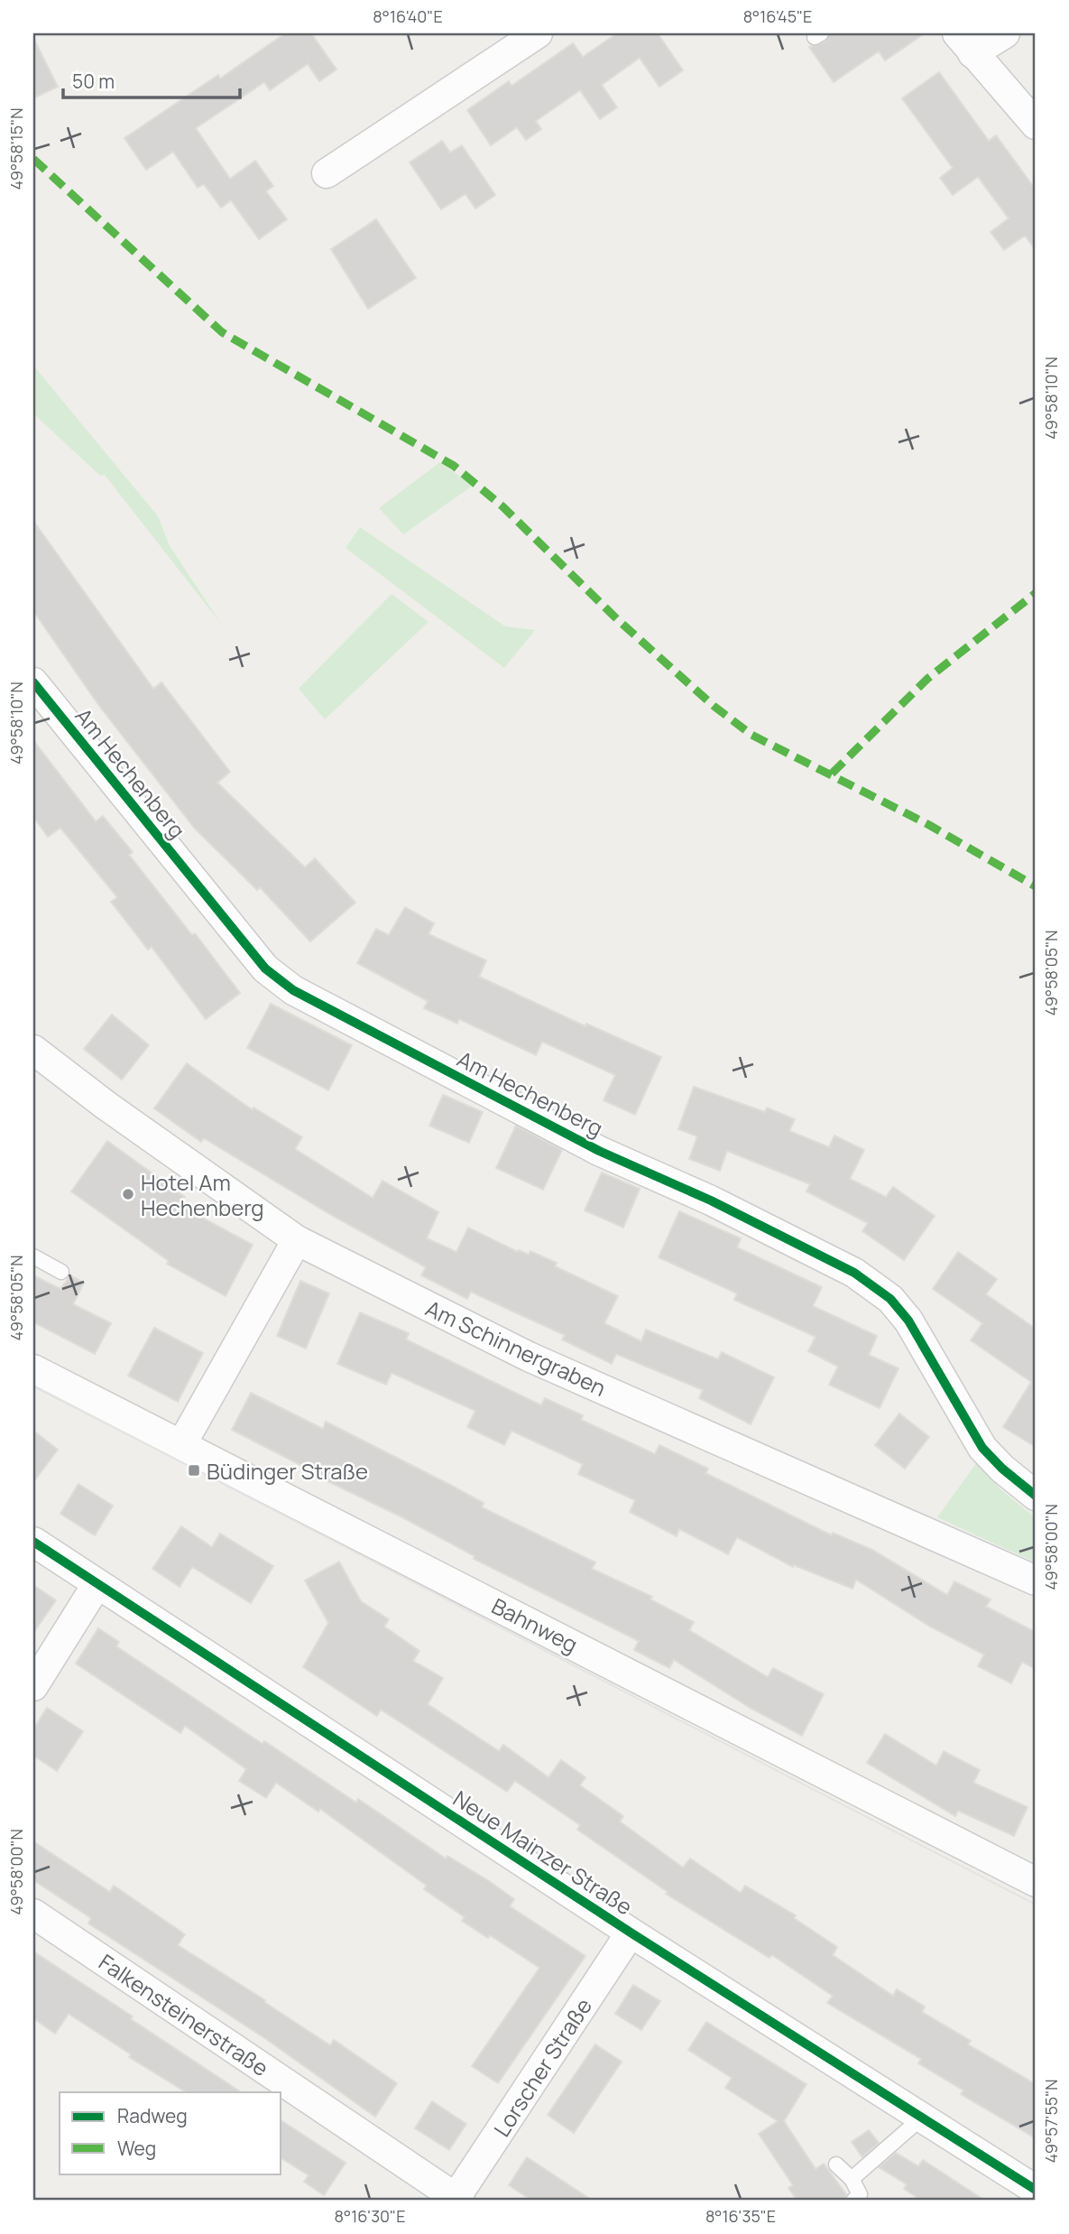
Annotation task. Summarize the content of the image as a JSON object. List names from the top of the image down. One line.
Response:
{"streets":{"street":["Am Hechenberg","Am Schinnergraben","Bahnweg","Neue Mainzer Straße","Falkensteinerstraße","Lorscher Straße"]},"crossings":[["Neue Mainzer Straße","Lorscher Straße"],["Falkensteinerstraße","Lorscher Straße"]],"places":{"other":["Hotel Am Hechenberg"],"transit":["Büdinger Straße"]},"legend":["Radweg","Weg"],"scale_bar":"50 m","coordinates":["8°16'40\"E","8°16'45\"E","49°58'15\"N","49°58'10\"N","49°58'05\"N","49°58'00\"N","49°57'55\"N","8°16'30\"E","8°16'35\"E"]}
